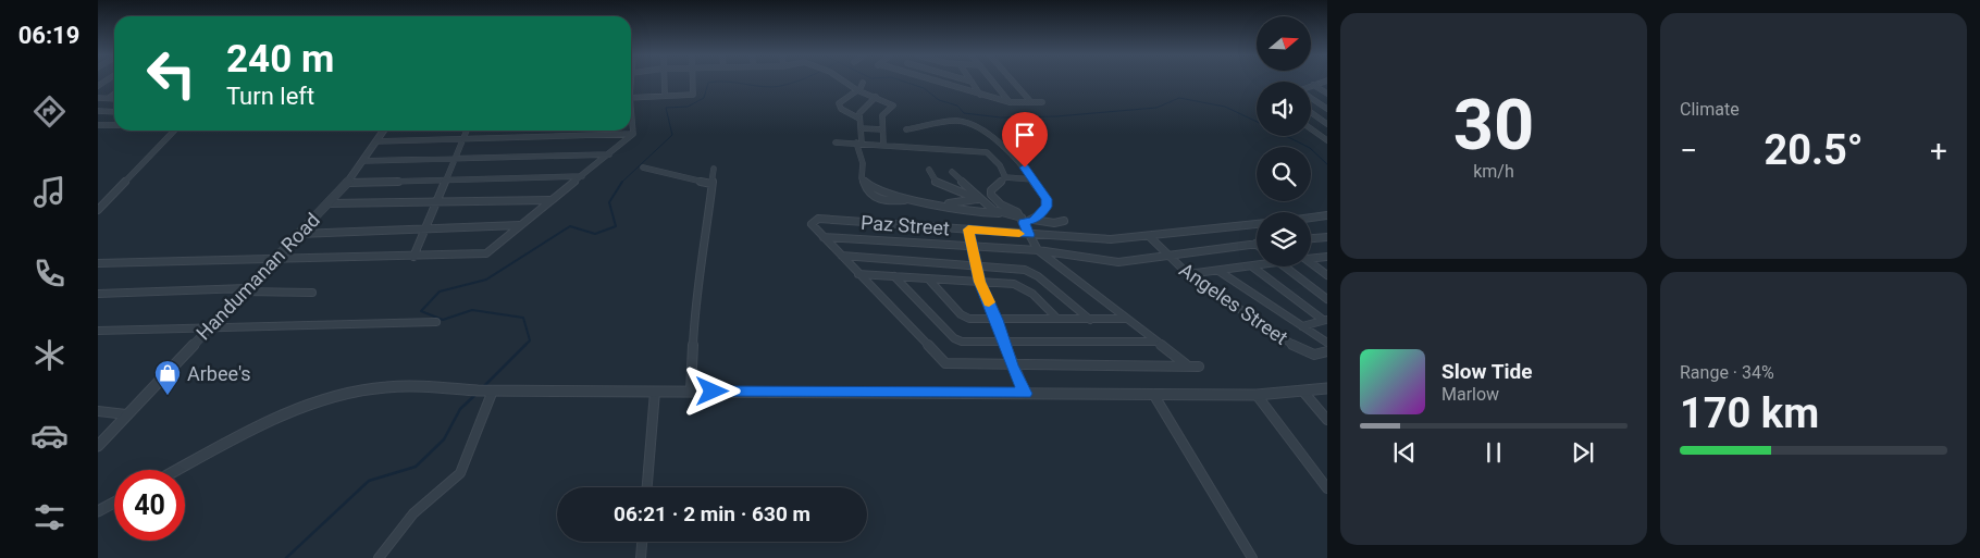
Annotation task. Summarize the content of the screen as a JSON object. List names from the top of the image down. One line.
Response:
{"streets":{"street":["Paz Street","Handumanan Road","Angeles Street"]},"crossings":[["Paz Street","Angeles Street"]],"places":{"shop":["Arbee's"]},"north":"right","page":{"tabs":"06:19","tile":[["30","km/h"],"Climate",["Range · 34%","170 km"]],"turn":["240 m","Turn left"],"heat":["−","20.5°","+"],"song":["Slow Tide","Marlow"],"limit":"40","trip":"06:21 · 2 min · 630 m"}}
